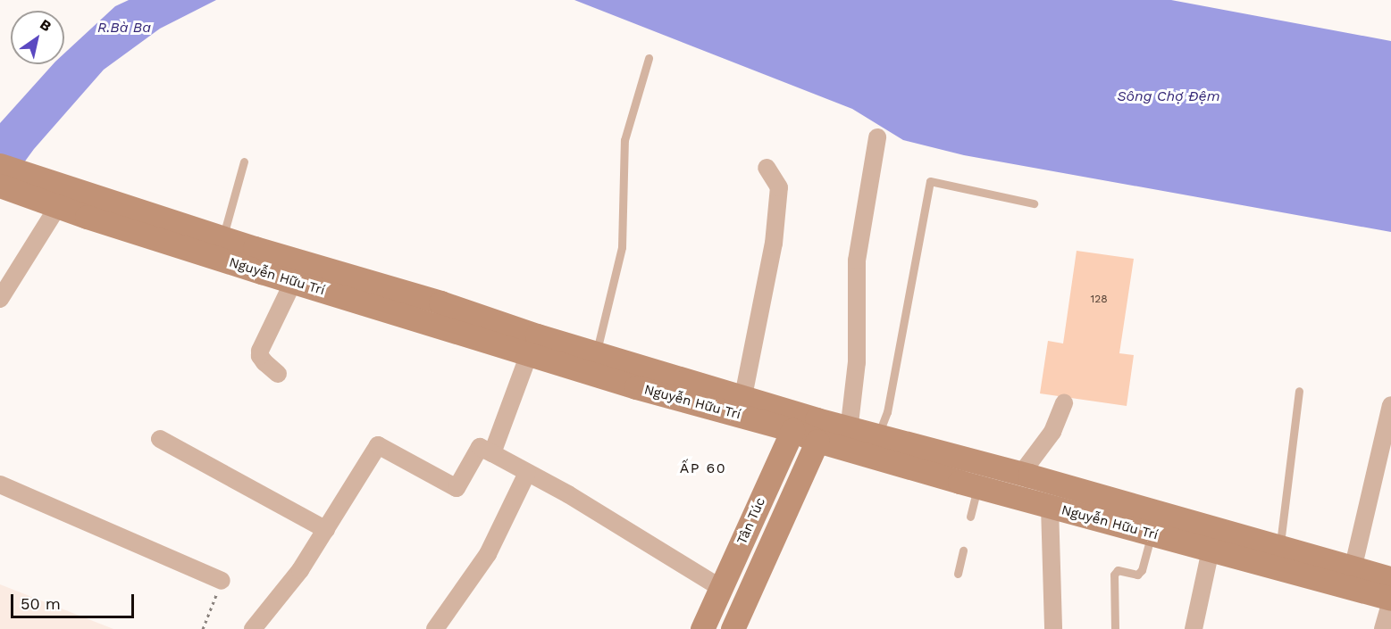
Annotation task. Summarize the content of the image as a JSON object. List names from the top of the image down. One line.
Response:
{"streets":{"main road":["Nguyễn Hữu Trí","Tân Túc"]},"crossings":[["Nguyễn Hữu Trí","Tân Túc"]],"districts":["ẤP 60"],"water":["R.Bà Ba","Sông Chợ Đệm"],"house_numbers":["128"],"scale_bar":"50 m","north":"top right"}
